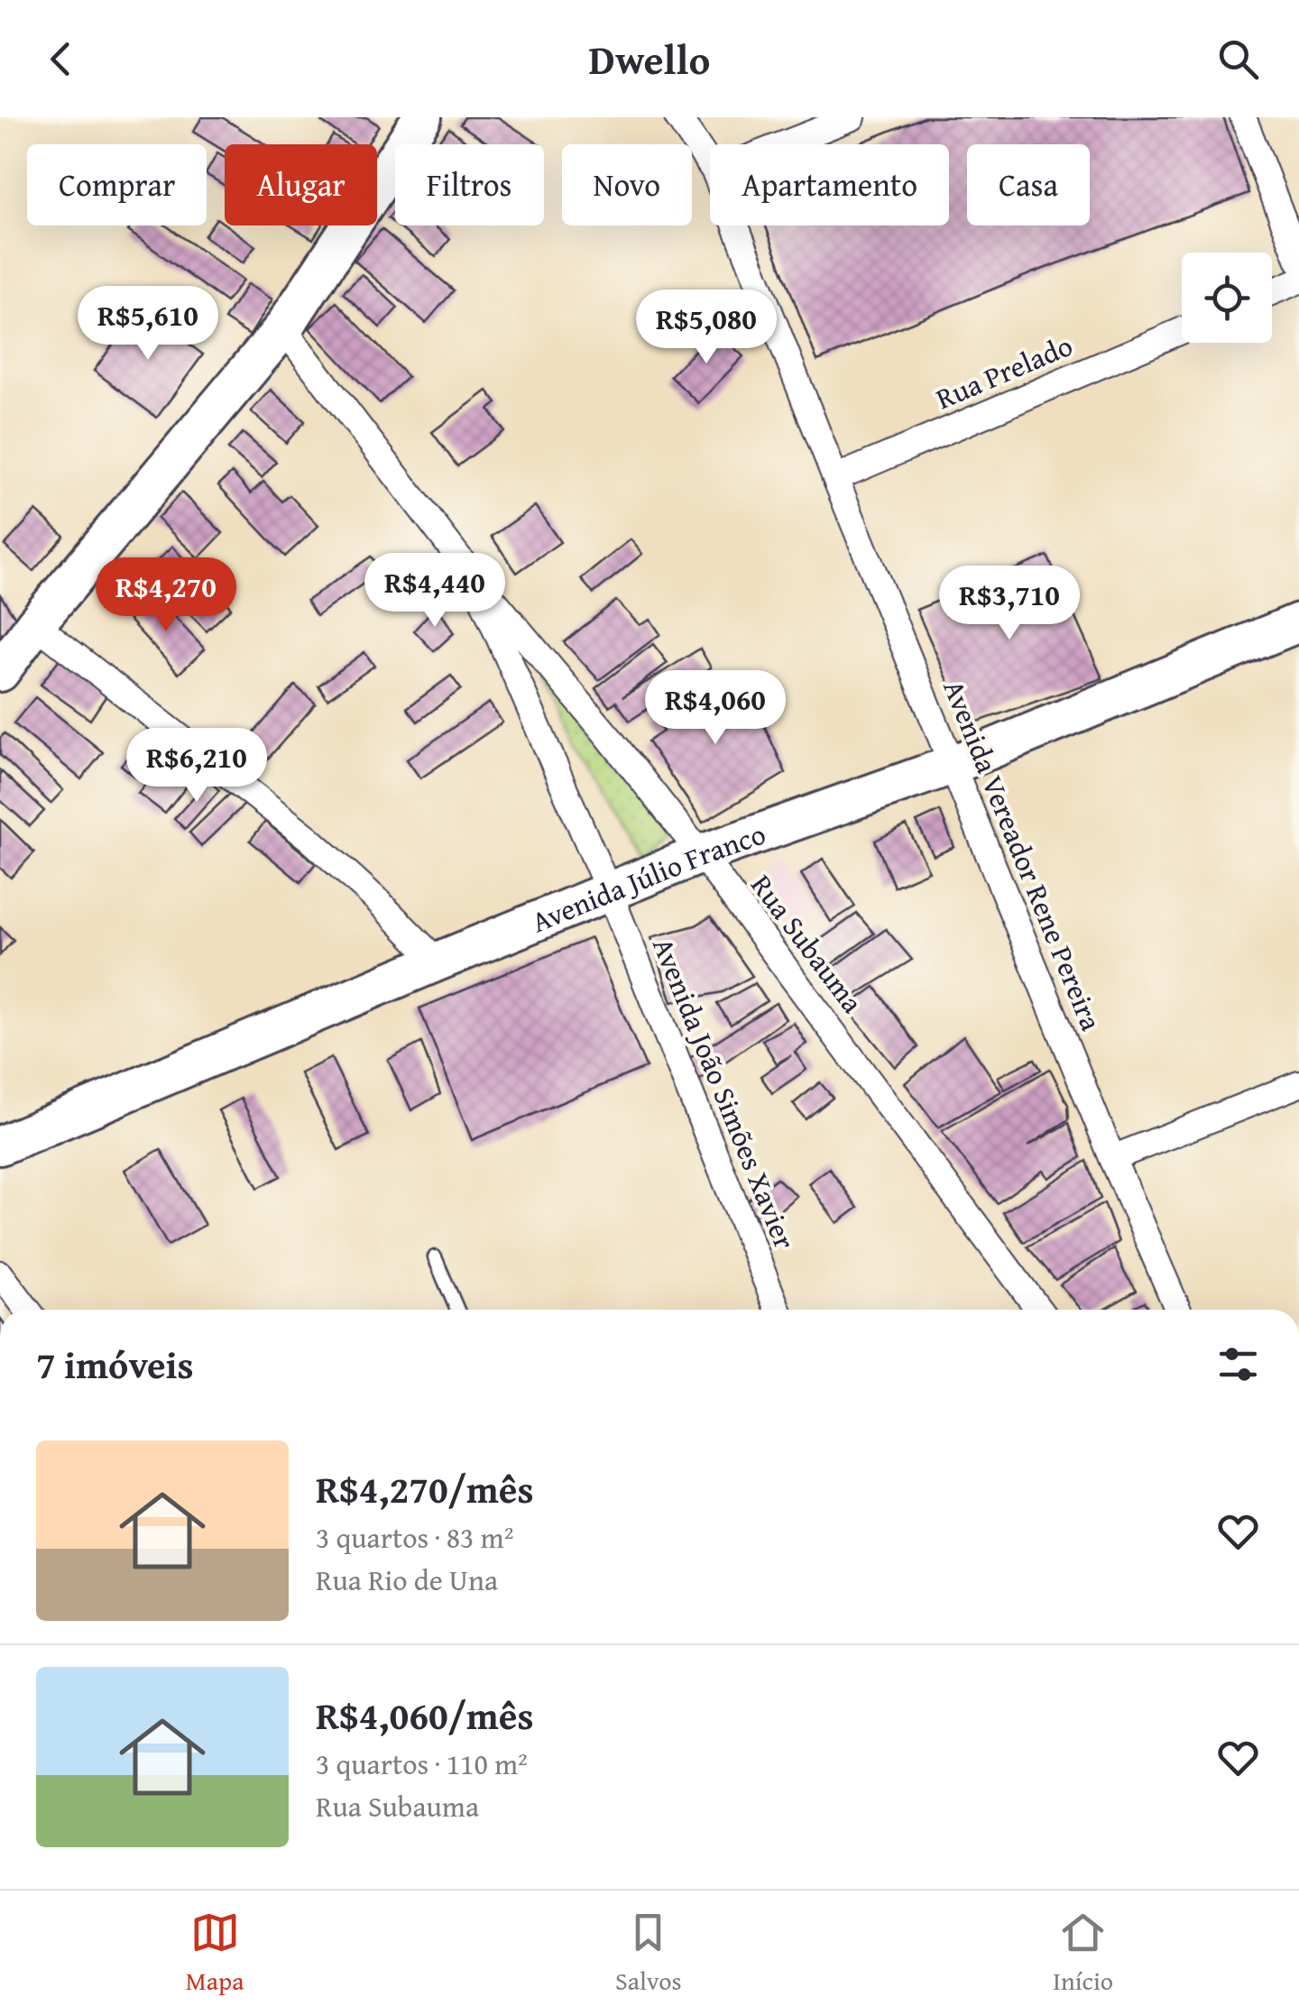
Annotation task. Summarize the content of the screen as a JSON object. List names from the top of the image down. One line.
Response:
{"streets":{"main road":["Avenida Júlio Franco"],"street":["Rua Prelado","Avenida Vereador Rene Pereira","Rua Subauma","Avenida João Simões Xavier"]},"crossings":[["Rua Prelado","Avenida Vereador Rene Pereira"],["Avenida Vereador Rene Pereira","Avenida Júlio Franco"],["Avenida Júlio Franco","Rua Subauma"],["Avenida Júlio Franco","Avenida João Simões Xavier"],["Rua Subauma","Avenida João Simões Xavier"]],"page":{"header":"Dwello","chip":["Comprar","Alugar","Filtros","Novo","Apartamento","Casa"],"price":["R$5,610","R$5,080","R$4,440","R$4,270","R$3,710","R$4,060","R$6,210"],"heading":"7 imóveis","list":[{"name":"R$4,270/mês","note":"3 quartos · 83 m² · Rua Rio de Una"},{"name":"R$4,060/mês","note":"3 quartos · 110 m² · Rua Subauma"}],"tabs":["Mapa","Salvos","Início"]}}
